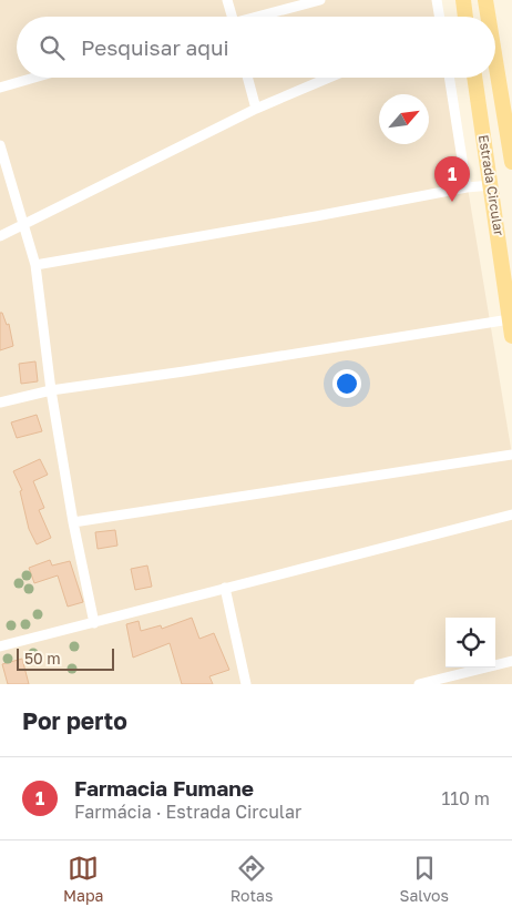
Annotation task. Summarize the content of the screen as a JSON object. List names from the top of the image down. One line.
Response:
{"streets":{"main road":["Estrada Circular"]},"scale_bar":"50 m","north":"top right","page":{"search":"Pesquisar aqui","pins":"1","scale":"50 m","heading":"Por perto","list":[{"mark":"1","name":"Farmacia Fumane","note":"Farmácia · Estrada Circular","value":"110 m"}],"nav":["Mapa","Rotas","Salvos"]}}
